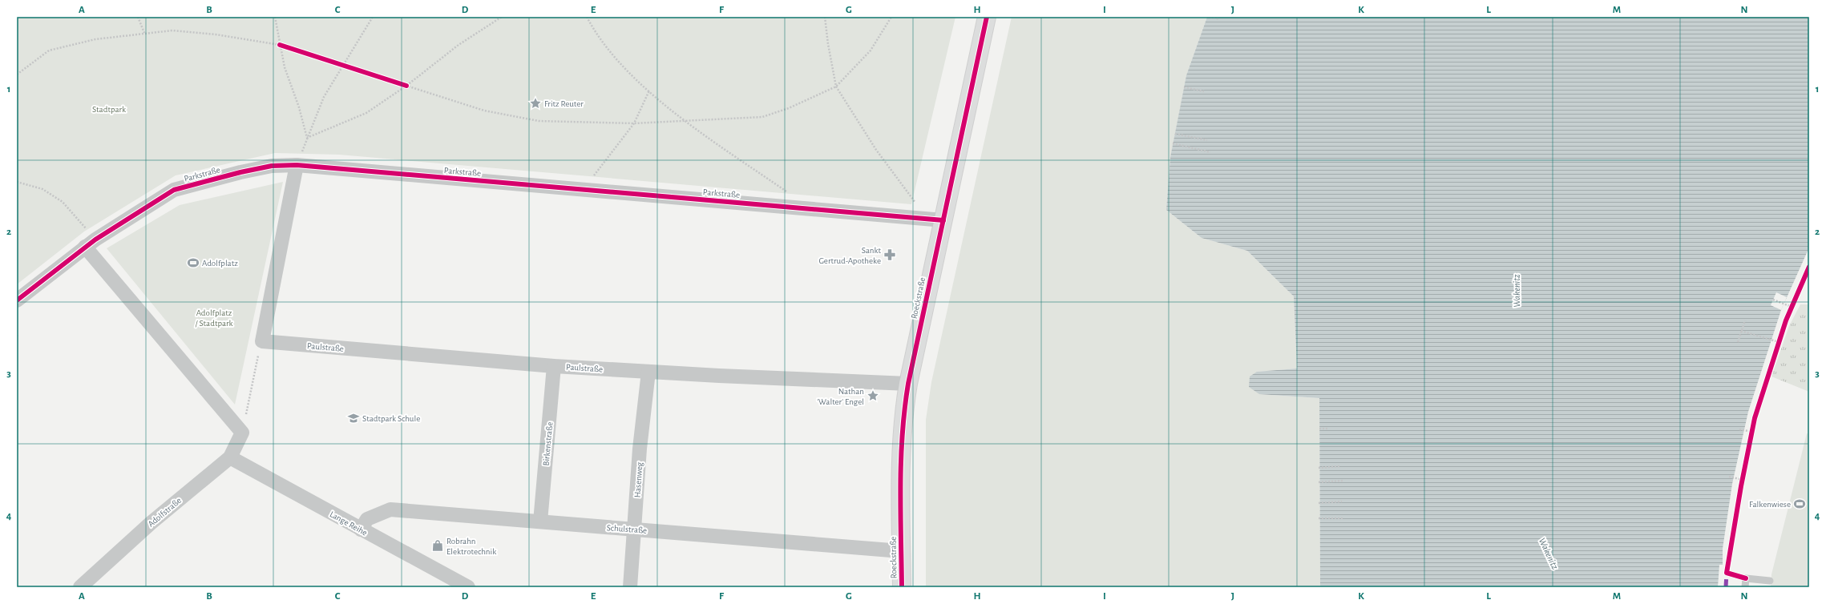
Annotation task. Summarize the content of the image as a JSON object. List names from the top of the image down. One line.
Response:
{"streets":{"main road":["Roeckstraße"],"street":["Parkstraße","Paulstraße","Birkenstraße","Hasenweg","Adolfstraße","Lange Reihe","Schulstraße"]},"crossings":[["Parkstraße","Roeckstraße"],["Roeckstraße","Paulstraße"],["Roeckstraße","Schulstraße"],["Paulstraße","Birkenstraße"],["Paulstraße","Hasenweg"],["Birkenstraße","Schulstraße"],["Hasenweg","Schulstraße"],["Adolfstraße","Lange Reihe"],["Lange Reihe","Schulstraße"]],"water":["Wakenitz"],"parks":["Stadtpark","Adolfplatz / Stadtpark"],"places":{"place":["Fritz Reuter","Nathan 'Walter' Engel"],"pharmacy":["Sankt Gertrud-Apotheke"],"sports":["Adolfplatz","Falkenwiese"],"school or university":["Stadtpark Schule"],"shop":["Robrahn Elektrotechnik"]},"grid":{"columns":["A","B","C","D","E","F","G","H","I","J","K","L","M","N"],"rows":["1","2","3","4"]}}
